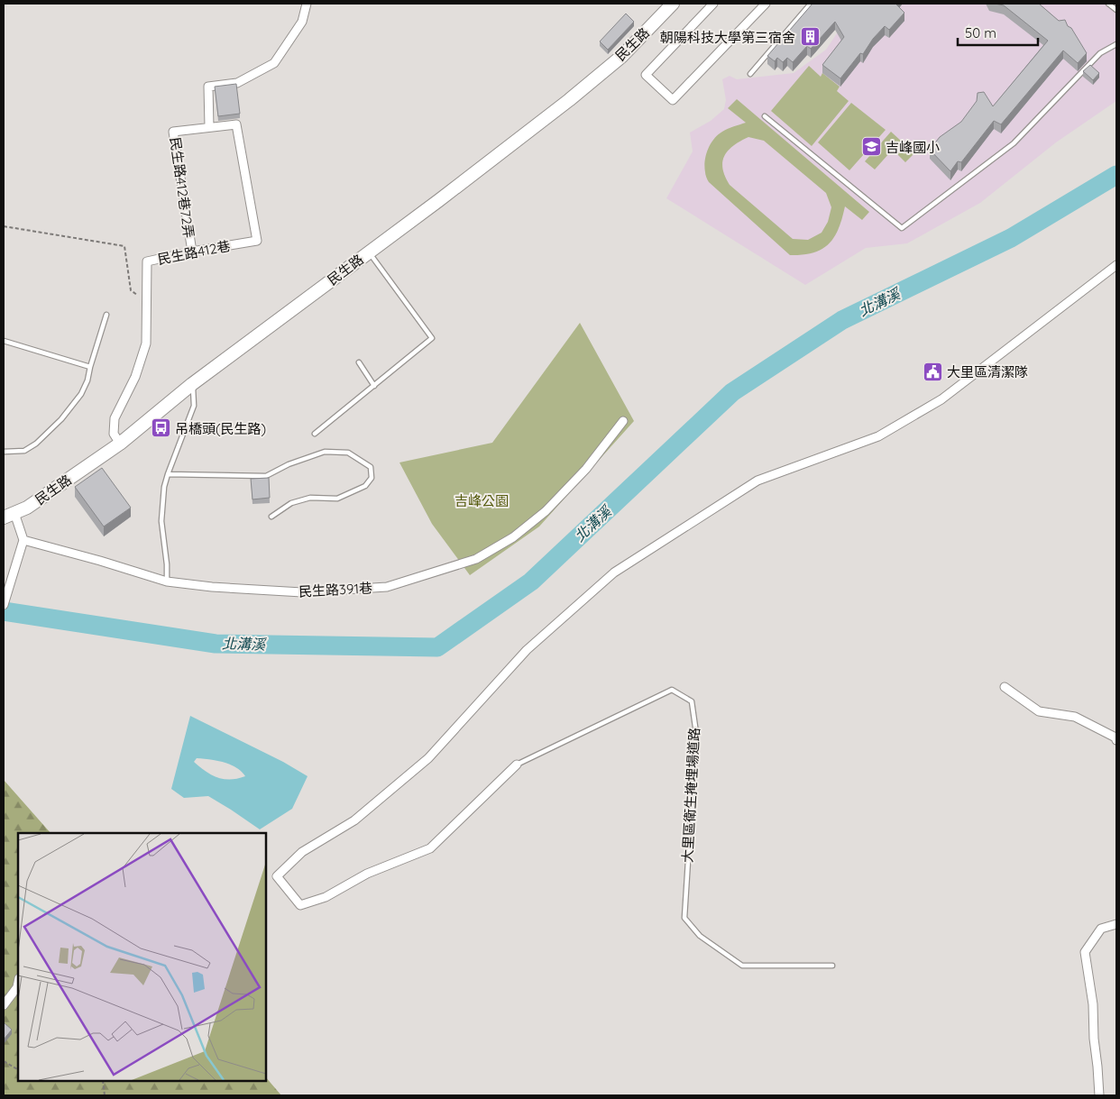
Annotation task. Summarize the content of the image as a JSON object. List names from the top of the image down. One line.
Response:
{"streets":{"street":["民生路","民生路412巷72弄","民生路412巷","民生路391巷"],"lane":["大里區衛生掩埋場道路"]},"crossings":[["民生路","民生路412巷"],["民生路412巷72弄","民生路412巷"]],"water":["北溝溪"],"parks":["吉峰公園"],"places":{"building":["朝陽科技大學第三宿舍"],"school or university":["吉峰國小"],"public building":["大里區清潔隊"],"bus stop":["吊橋頭(民生路)"]},"scale_bar":"50 m"}
